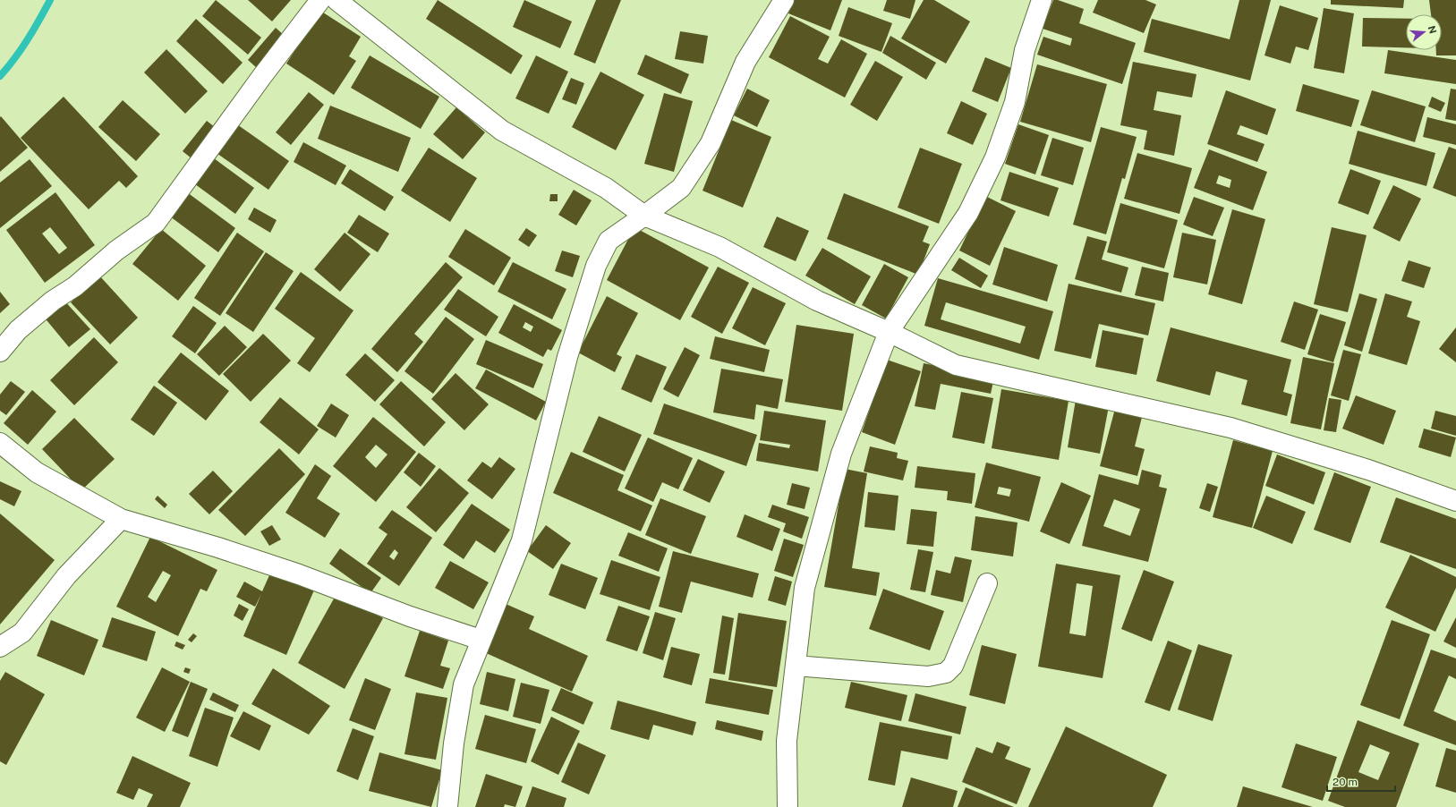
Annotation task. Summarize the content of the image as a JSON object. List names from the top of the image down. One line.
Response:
{"scale_bar":"20 m","north":"right"}
